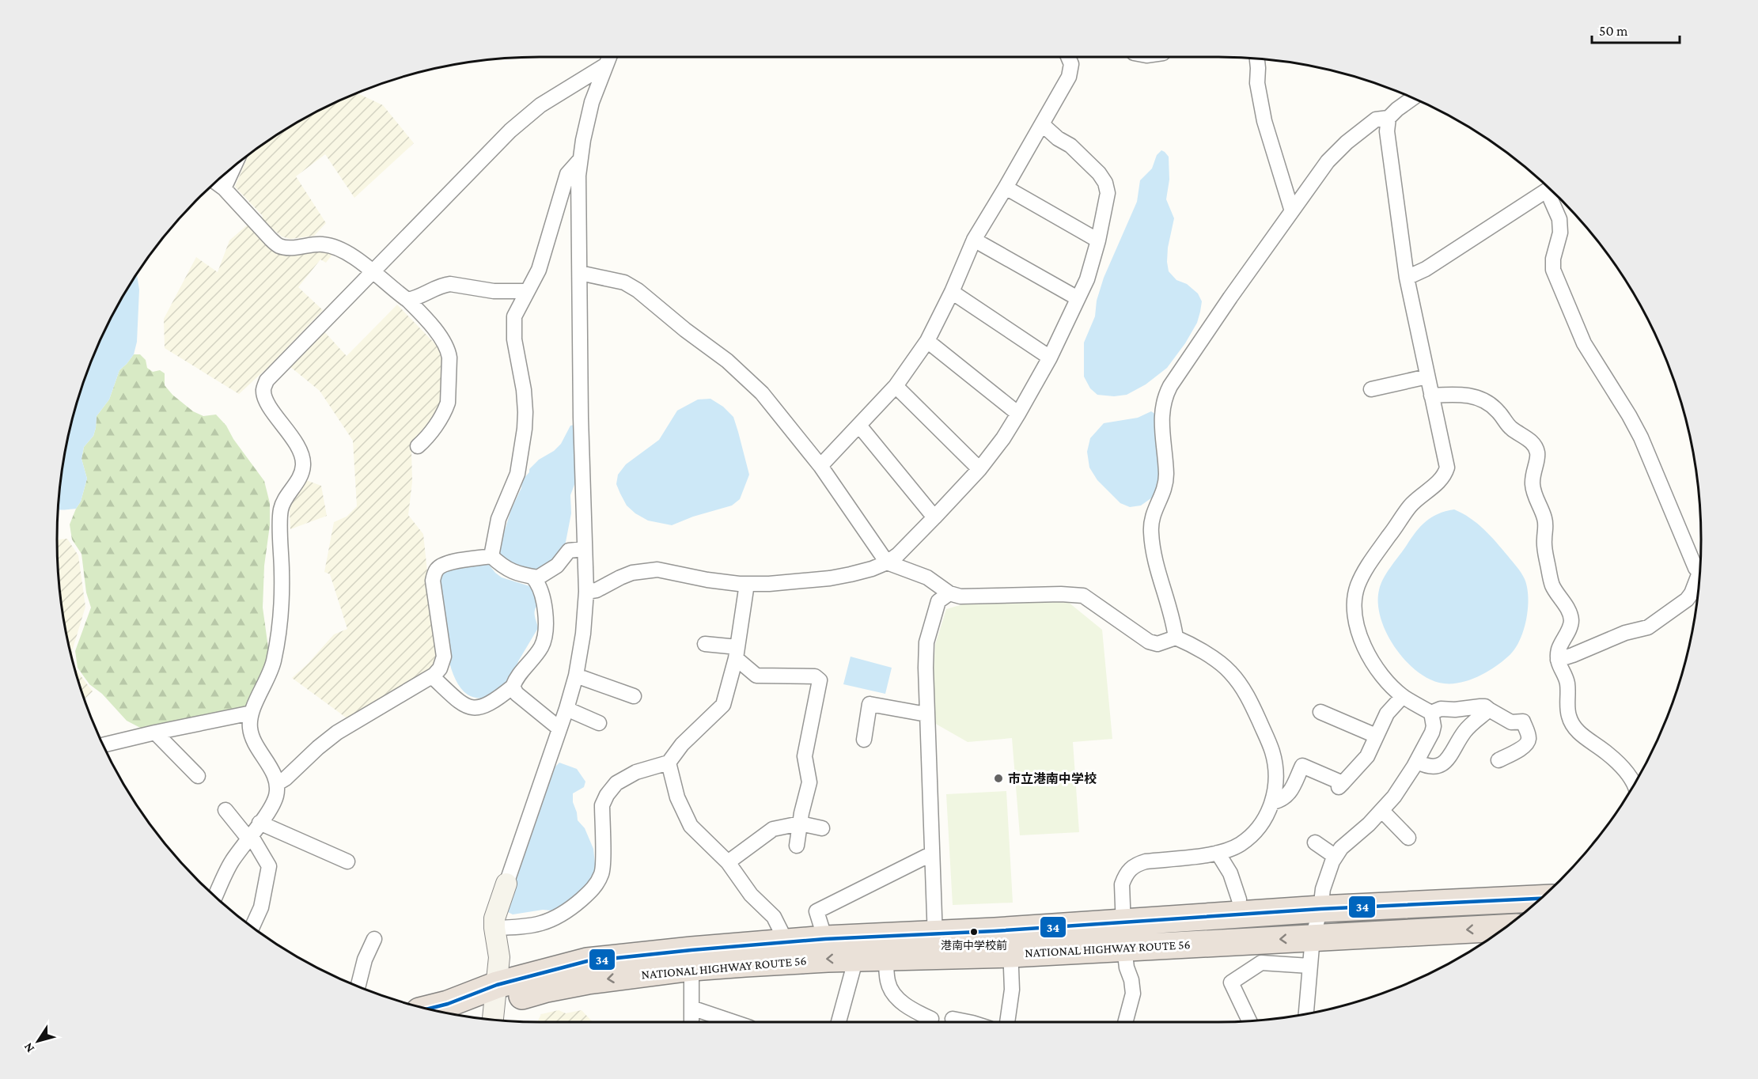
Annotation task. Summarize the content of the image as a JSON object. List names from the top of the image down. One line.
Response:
{"streets":{"highway":["NATIONAL HIGHWAY ROUTE 56"]},"places":["市立港南中学校","港南中学校前"],"lines":["transit line 34"],"scale_bar":"50 m","north":"bottom left"}
